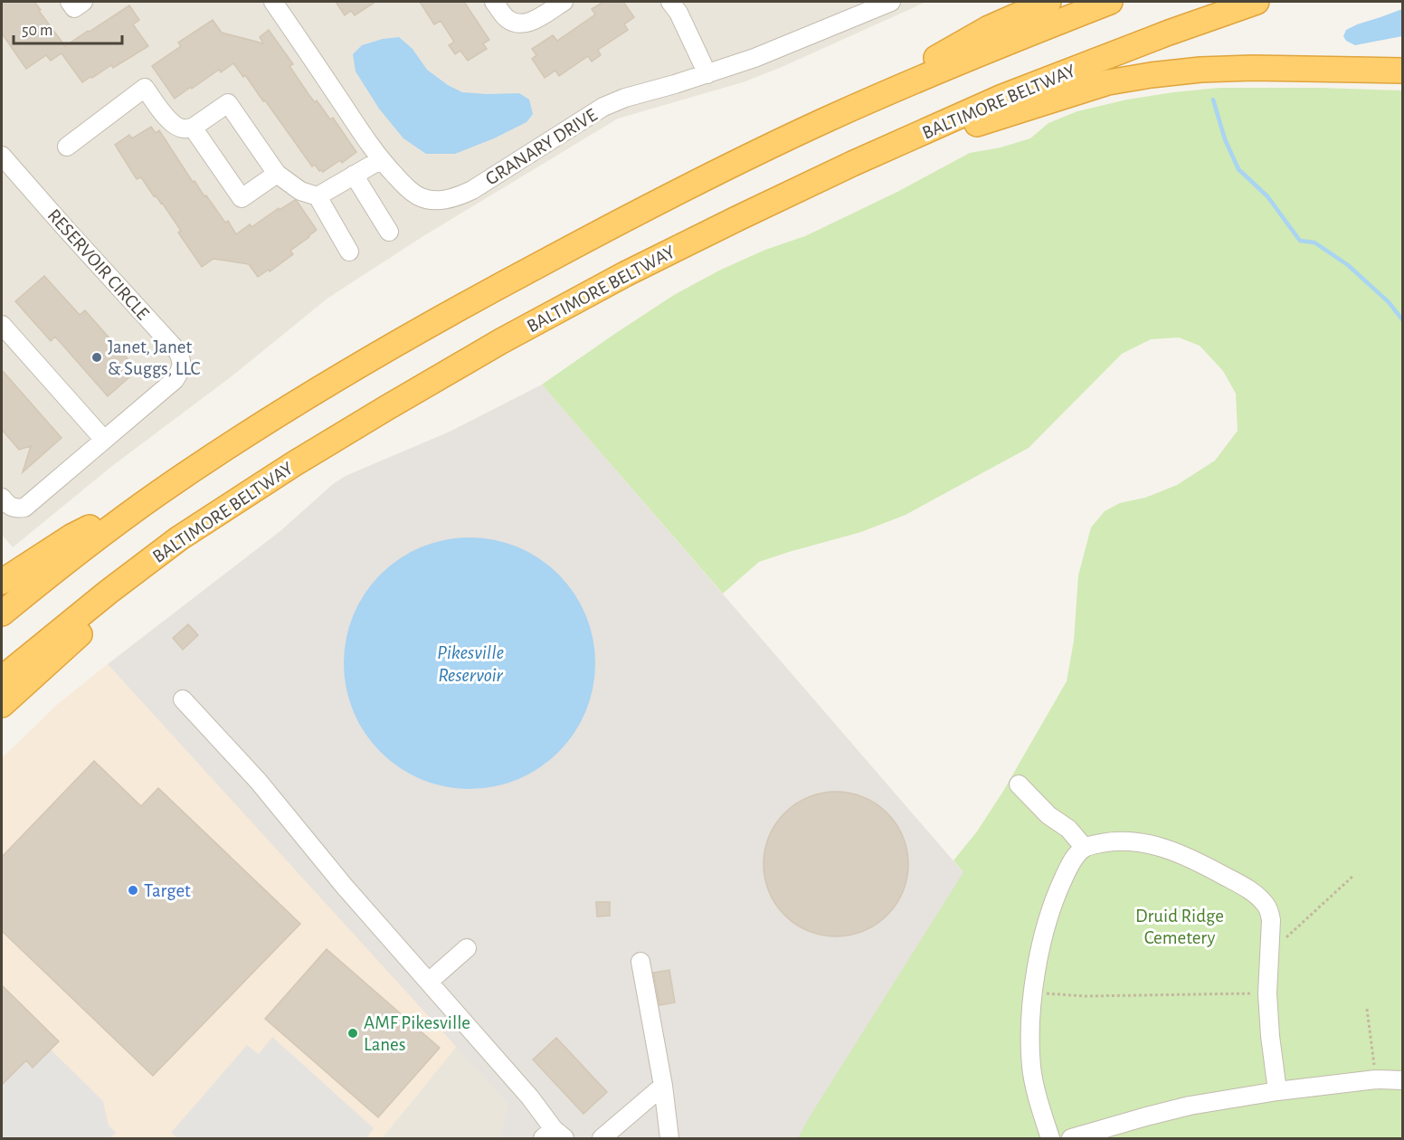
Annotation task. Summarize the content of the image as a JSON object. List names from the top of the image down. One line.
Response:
{"streets":{"highway":["BALTIMORE BELTWAY"],"street":["GRANARY DRIVE","RESERVOIR CIRCLE"]},"water":["Pikesville Reservoir"],"parks":["Druid Ridge Cemetery"],"places":["Janet, Janet & Suggs, LLC","Target","AMF Pikesville Lanes"],"scale_bar":"50 m"}
